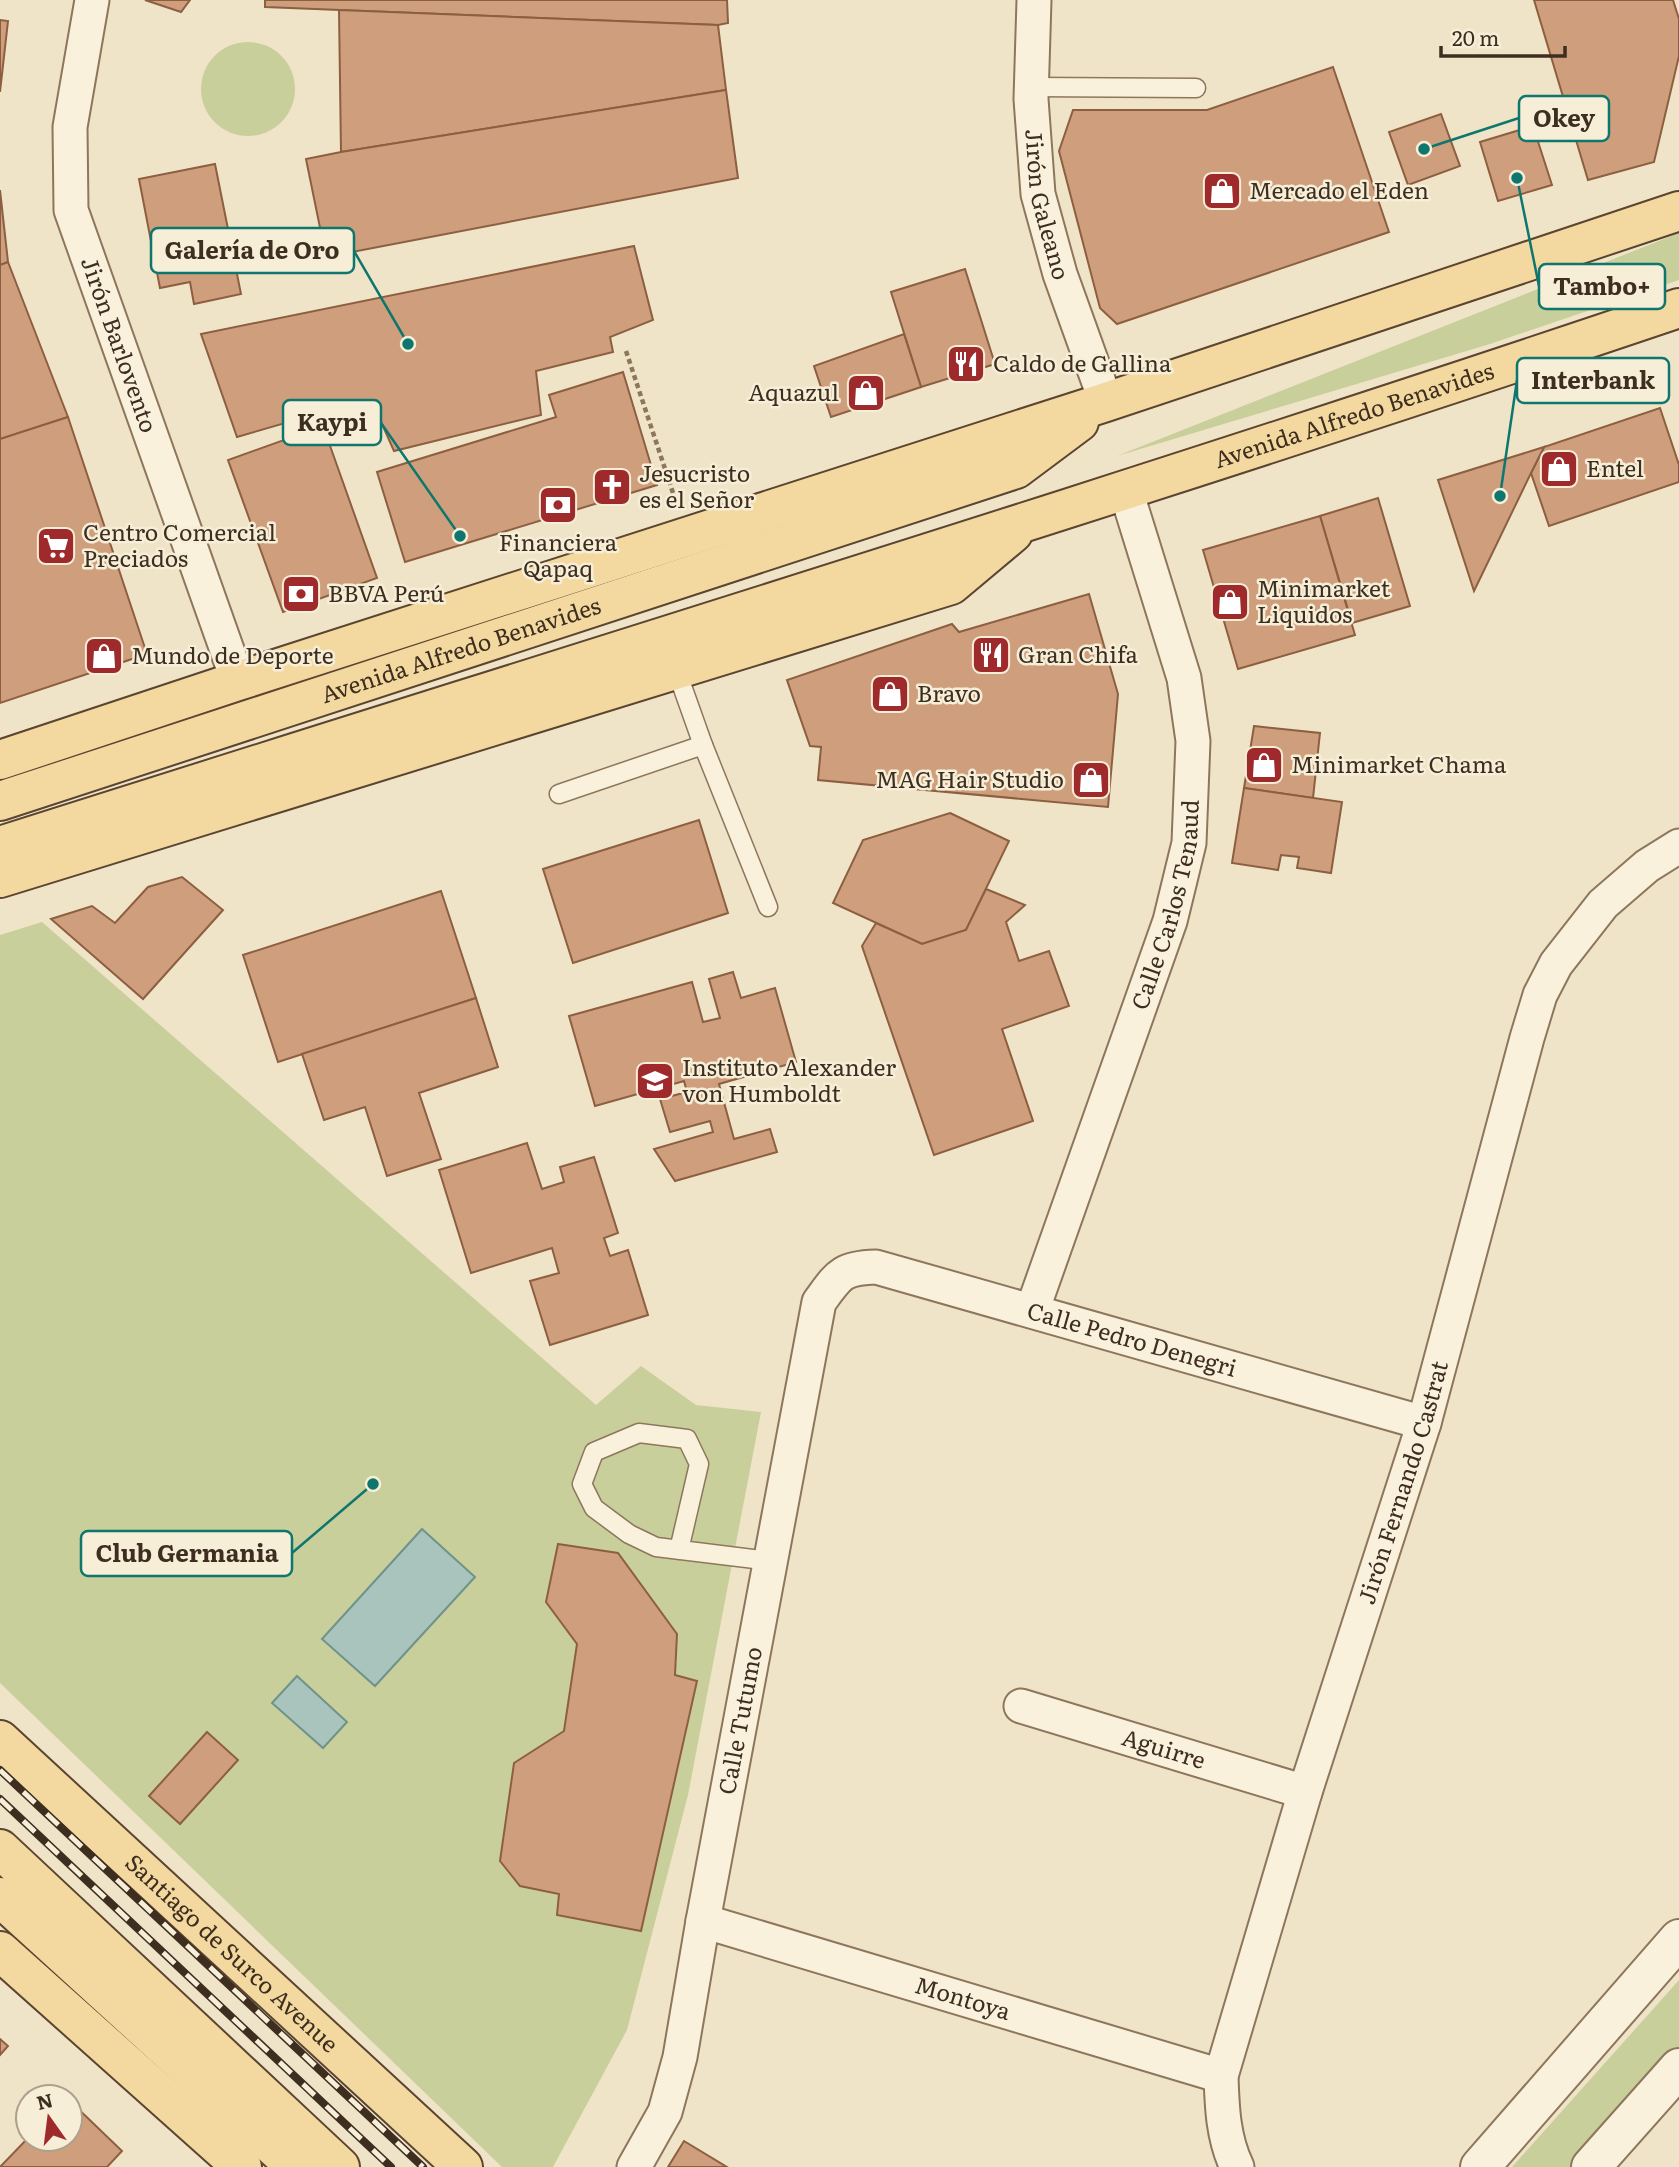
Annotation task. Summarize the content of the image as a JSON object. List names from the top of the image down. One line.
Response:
{"streets":{"main road":["Avenida Alfredo Benavides","Santiago de Surco Avenue"],"street":["Jirón Galeano","Jirón Barlovento","Calle Carlos Tenaud","Calle Pedro Denegri","Jirón Fernando Castrat","Calle Tutumo","Aguirre","Montoya"]},"crossings":[["Jirón Galeano","Avenida Alfredo Benavides"],["Jirón Barlovento","Avenida Alfredo Benavides"],["Avenida Alfredo Benavides","Calle Carlos Tenaud"],["Calle Carlos Tenaud","Calle Pedro Denegri"],["Calle Pedro Denegri","Jirón Fernando Castrat"],["Calle Pedro Denegri","Calle Tutumo"],["Jirón Fernando Castrat","Aguirre"],["Jirón Fernando Castrat","Montoya"],["Calle Tutumo","Montoya"]],"places":{"other":["Okey","Tambo+","Galería de Oro","Interbank","Kaypi","Club Germania"],"shop":["Mercado el Eden","Aquazul","Entel","Minimarket Liquidos","Mundo de Deporte","Bravo","Minimarket Chama","MAG Hair Studio"],"restaurant":["Caldo de Gallina","Gran Chifa"],"church":["Jesucristo es el Señor"],"bank":["Financiera Qapaq","BBVA Perú"],"supermarket":["Centro Comercial Preciados"],"school or university":["Instituto Alexander von Humboldt"]},"scale_bar":"20 m","north":"top"}
